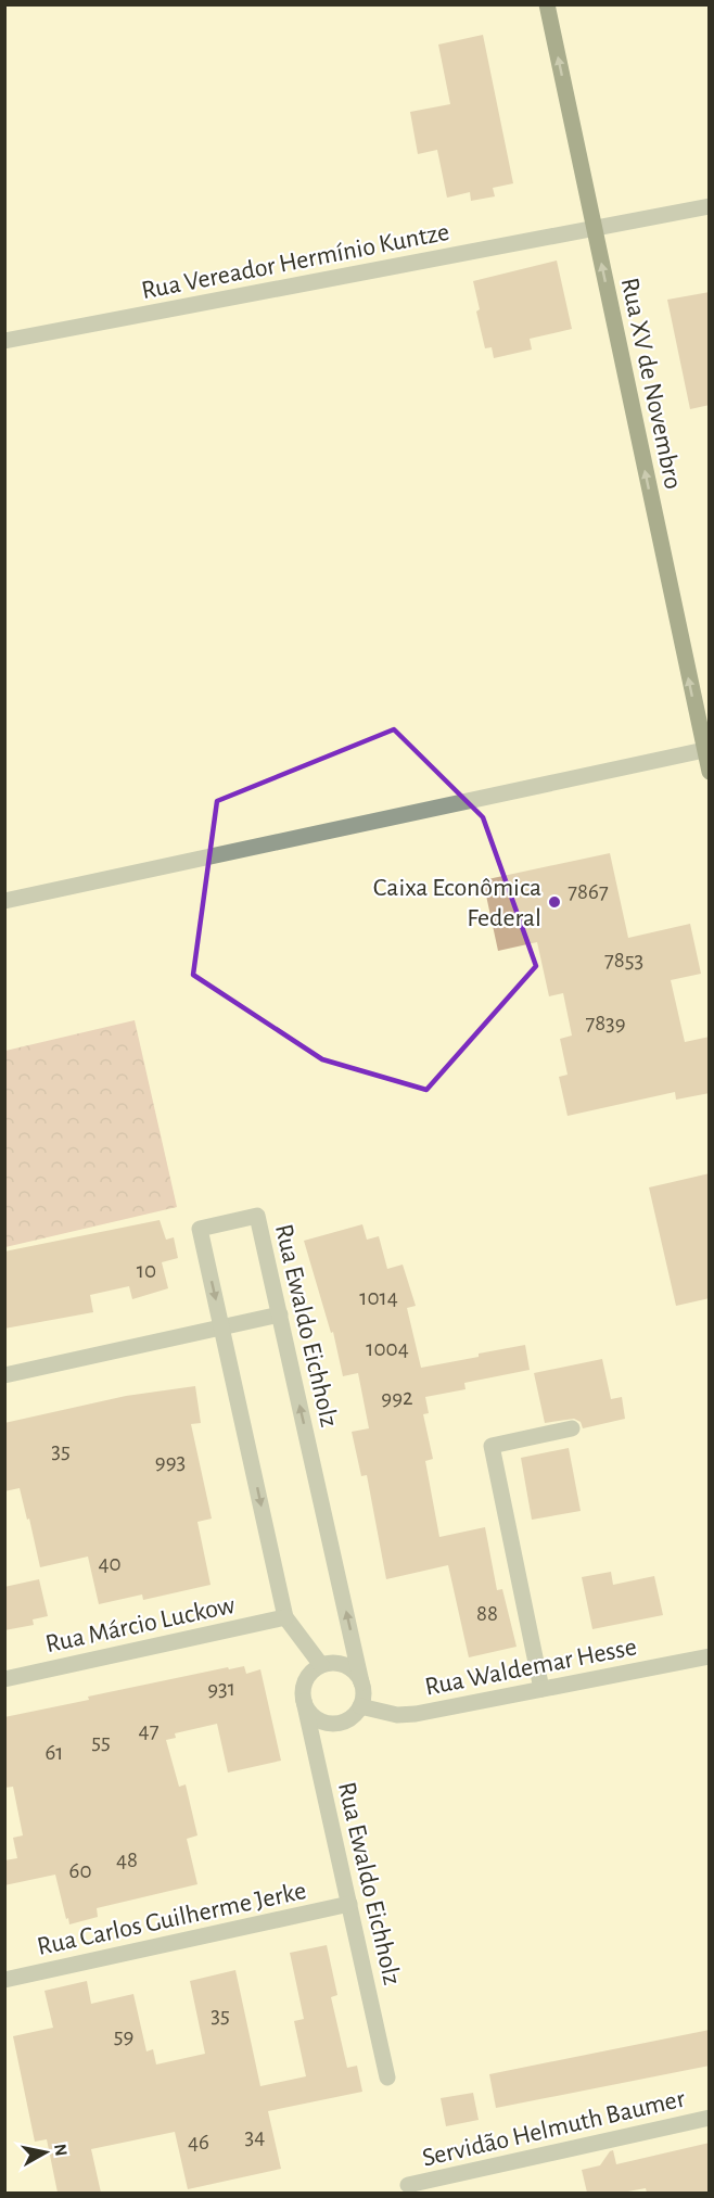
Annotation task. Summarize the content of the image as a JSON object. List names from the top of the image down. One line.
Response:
{"streets":{"main road":["Rua XV de Novembro"],"street":["Rua Vereador Hermínio Kuntze","Rua Ewaldo Eichholz","Rua Márcio Luckow","Rua Waldemar Hesse","Rua Carlos Guilherme Jerke","Servidão Helmuth Baumer"]},"crossings":[["Rua Vereador Hermínio Kuntze","Rua XV de Novembro"],["Rua Ewaldo Eichholz","Rua Márcio Luckow"],["Rua Ewaldo Eichholz","Rua Waldemar Hesse"],["Rua Ewaldo Eichholz","Rua Carlos Guilherme Jerke"]],"one_way":["Rua XV de Novembro"],"places":["Caixa Econômica Federal"],"house_numbers":["7867","7853","7839","10","1014","1004","992","35","993","40","88","931","47","55","61","48","60","35","59","34","46"],"north":"right"}
